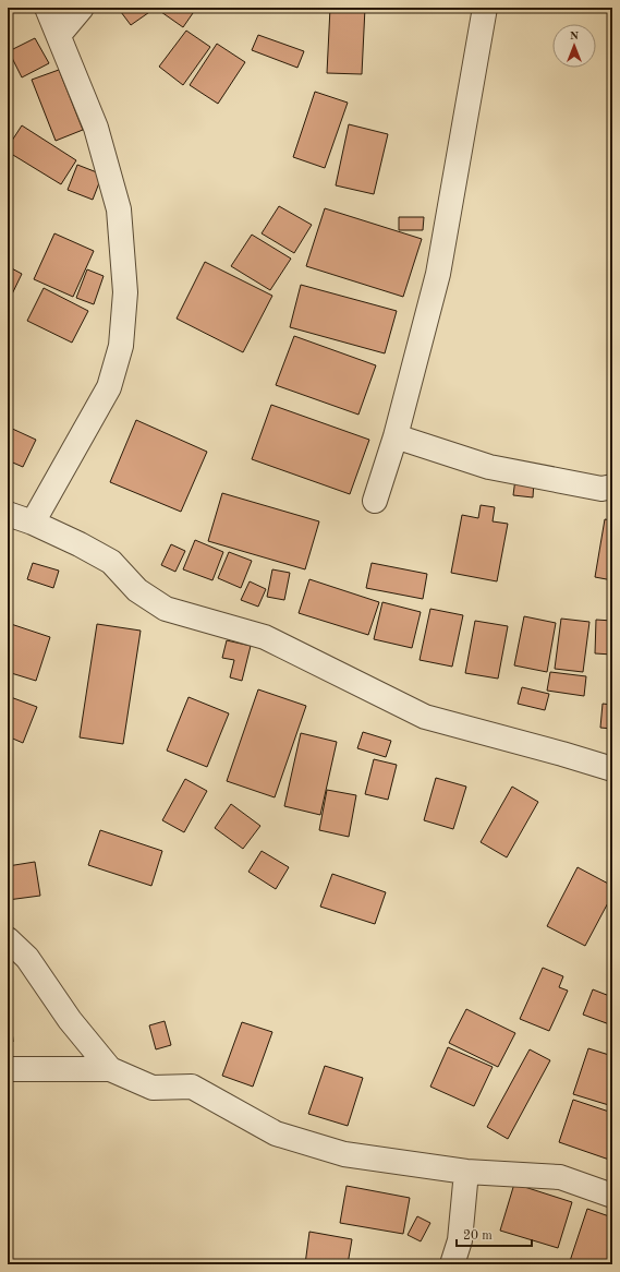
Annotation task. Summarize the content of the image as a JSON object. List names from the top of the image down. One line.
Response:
{"scale_bar":"20 m","north":"top"}
